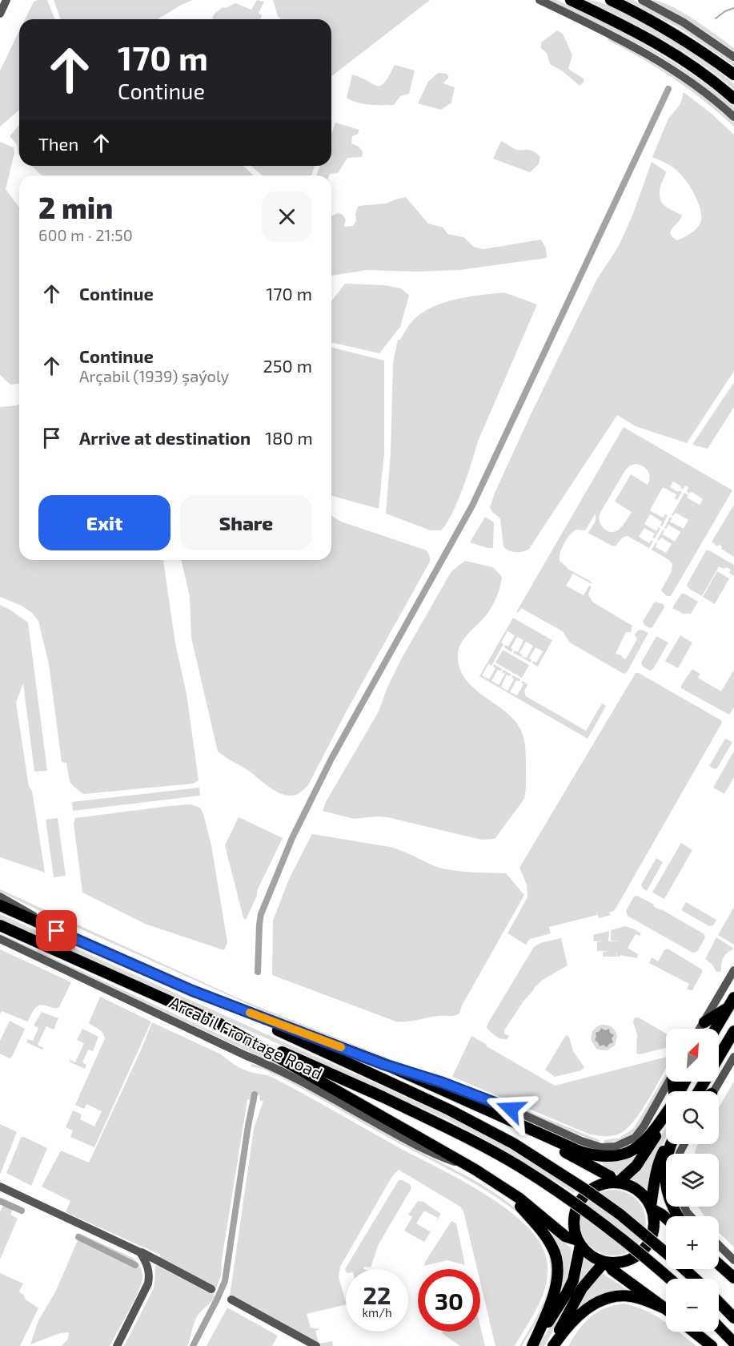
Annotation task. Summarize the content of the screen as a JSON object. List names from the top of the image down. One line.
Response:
{"streets":{"street":["Arcabil Frontage Road"]},"north":"top right","page":{"turn":["170 m","Continue"],"then":"Then","heading":["2 min","600 m · 21:50"],"list":[{"name":"Continue","value":"170 m"},{"name":"Continue","note":"Arçabil (1939) şaýoly","value":"250 m"},{"name":"Arrive at destination","value":"180 m"}],"buttons":["Exit","Share"],"map_buttons":["+","−"],"speed":"22 km/h","limit":"30"}}
